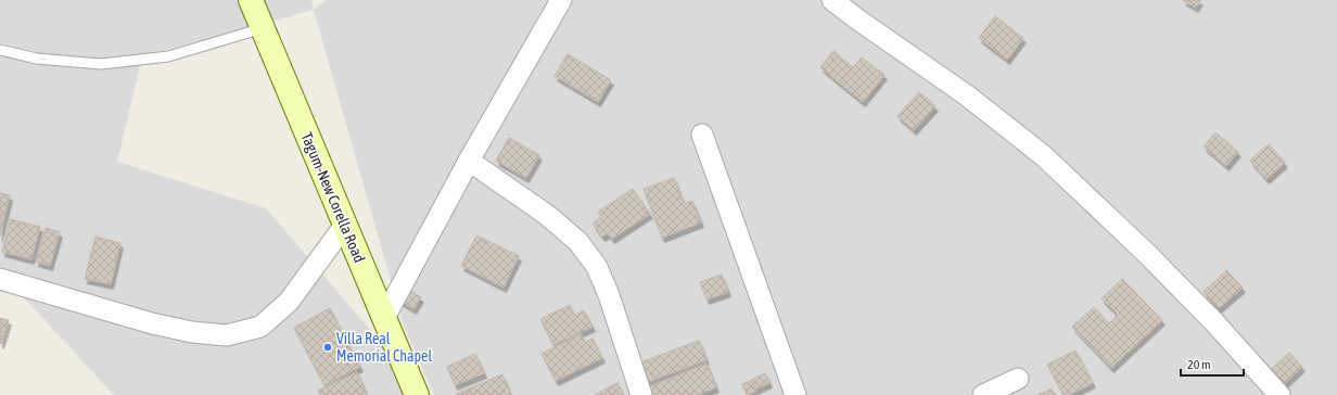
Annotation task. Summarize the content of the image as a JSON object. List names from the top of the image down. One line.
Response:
{"streets":{"main road":["Tagum-New Corella Road"]},"places":["Villa Real Memorial Chapel"],"scale_bar":"20 m"}
